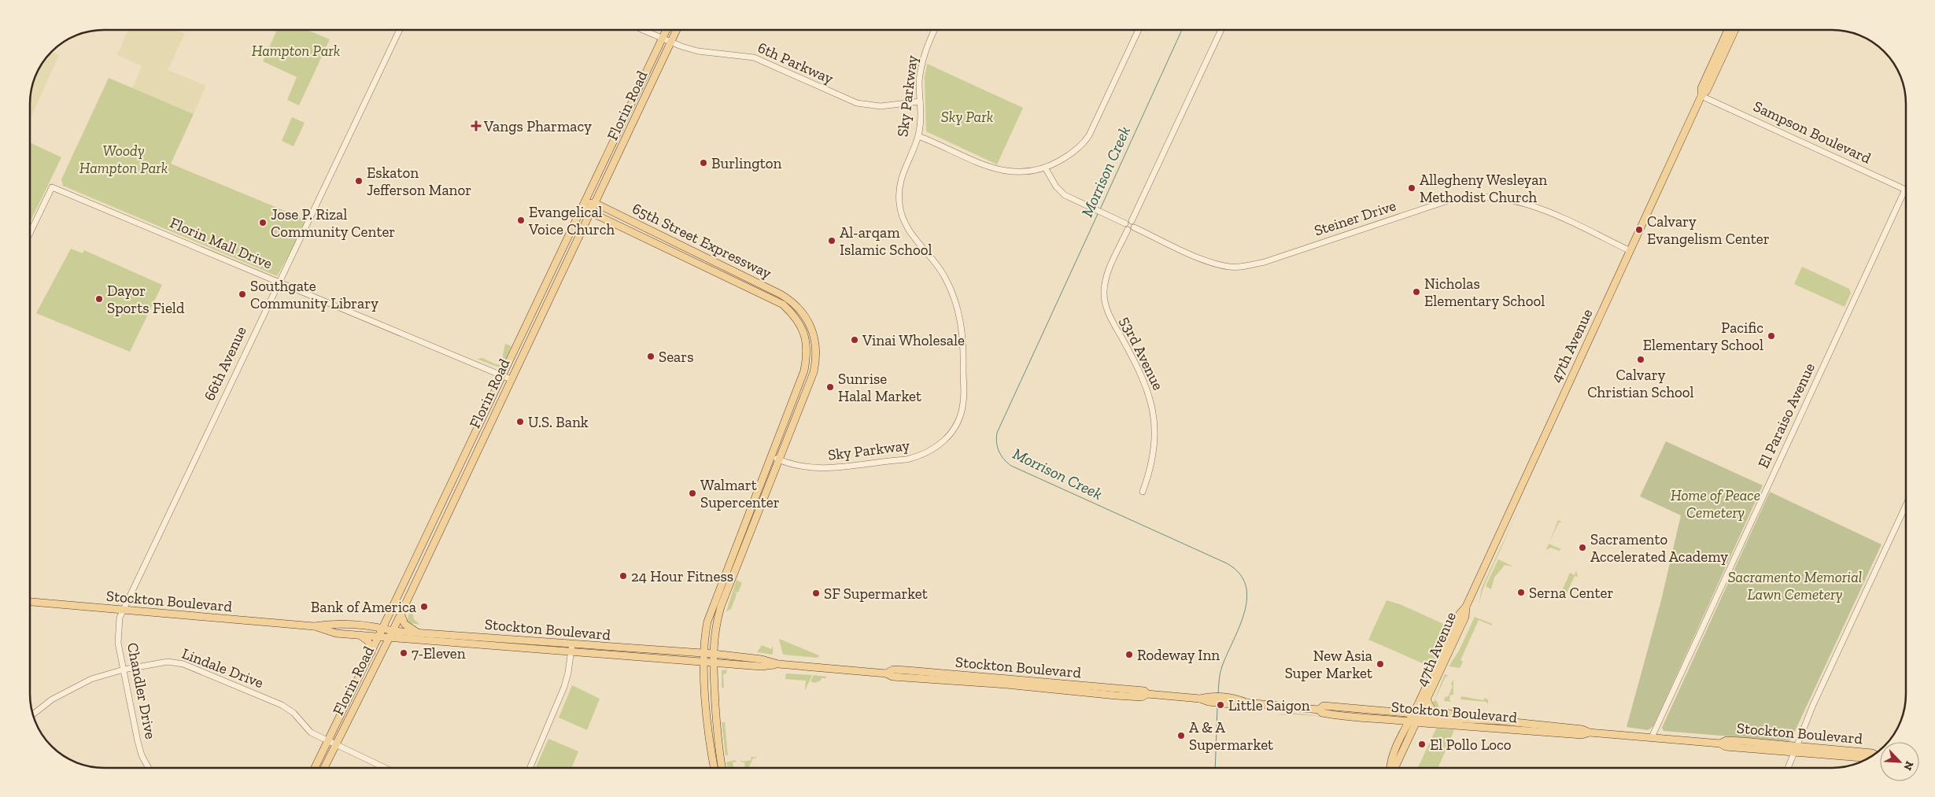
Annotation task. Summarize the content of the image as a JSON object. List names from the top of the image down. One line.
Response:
{"streets":{"main road":["Florin Road","65th Street Expressway","47th Avenue","Stockton Boulevard"],"street":["6th Parkway","Sky Parkway","Sampson Boulevard","Steiner Drive","Florin Mall Drive","53rd Avenue","66th Avenue","El Paraiso Avenue","Lindale Drive","Chandler Drive"]},"crossings":[["6th Parkway","Sky Parkway"],["6th Parkway","Florin Road"],["Sky Parkway","65th Street Expressway"],["Florin Road","65th Street Expressway"],["Florin Road","Florin Mall Drive"],["Florin Road","Stockton Boulevard"],["Florin Road","Lindale Drive"],["Sampson Boulevard","47th Avenue"],["Sampson Boulevard","El Paraiso Avenue"],["Steiner Drive","47th Avenue"],["65th Street Expressway","Stockton Boulevard"],["Florin Mall Drive","66th Avenue"],["47th Avenue","Stockton Boulevard"],["66th Avenue","Stockton Boulevard"],["66th Avenue","Chandler Drive"],["El Paraiso Avenue","Stockton Boulevard"],["Stockton Boulevard","Chandler Drive"],["Lindale Drive","Chandler Drive"]],"water":["Morrison Creek"],"parks":["Hampton Park","Sky Park","Woody Hampton Park","Home of Peace Cemetery","Sacramento Memorial Lawn Cemetery"],"places":{"health":["Vangs Pharmacy"],"other":["Burlington","Eskaton Jefferson Manor","Allegheny Wesleyan Methodist Church","Evangelical Voice Church","Jose P. Rizal Community Center","Calvary Evangelism Center","Al-arqam Islamic School","Nicholas Elementary School","Southgate Community Library","Dayor Sports Field","Pacific Elementary School","Vinai Wholesale","Sears","Calvary Christian School","Sunrise Halal Market","U.S. Bank","Walmart Supercenter","Sacramento Accelerated Academy","24 Hour Fitness","Serna Center","SF Supermarket","Bank of America","7-Eleven","Rodeway Inn","New Asia Super Market","Little Saigon","A & A Supermarket","El Pollo Loco"]},"north":"bottom right"}
